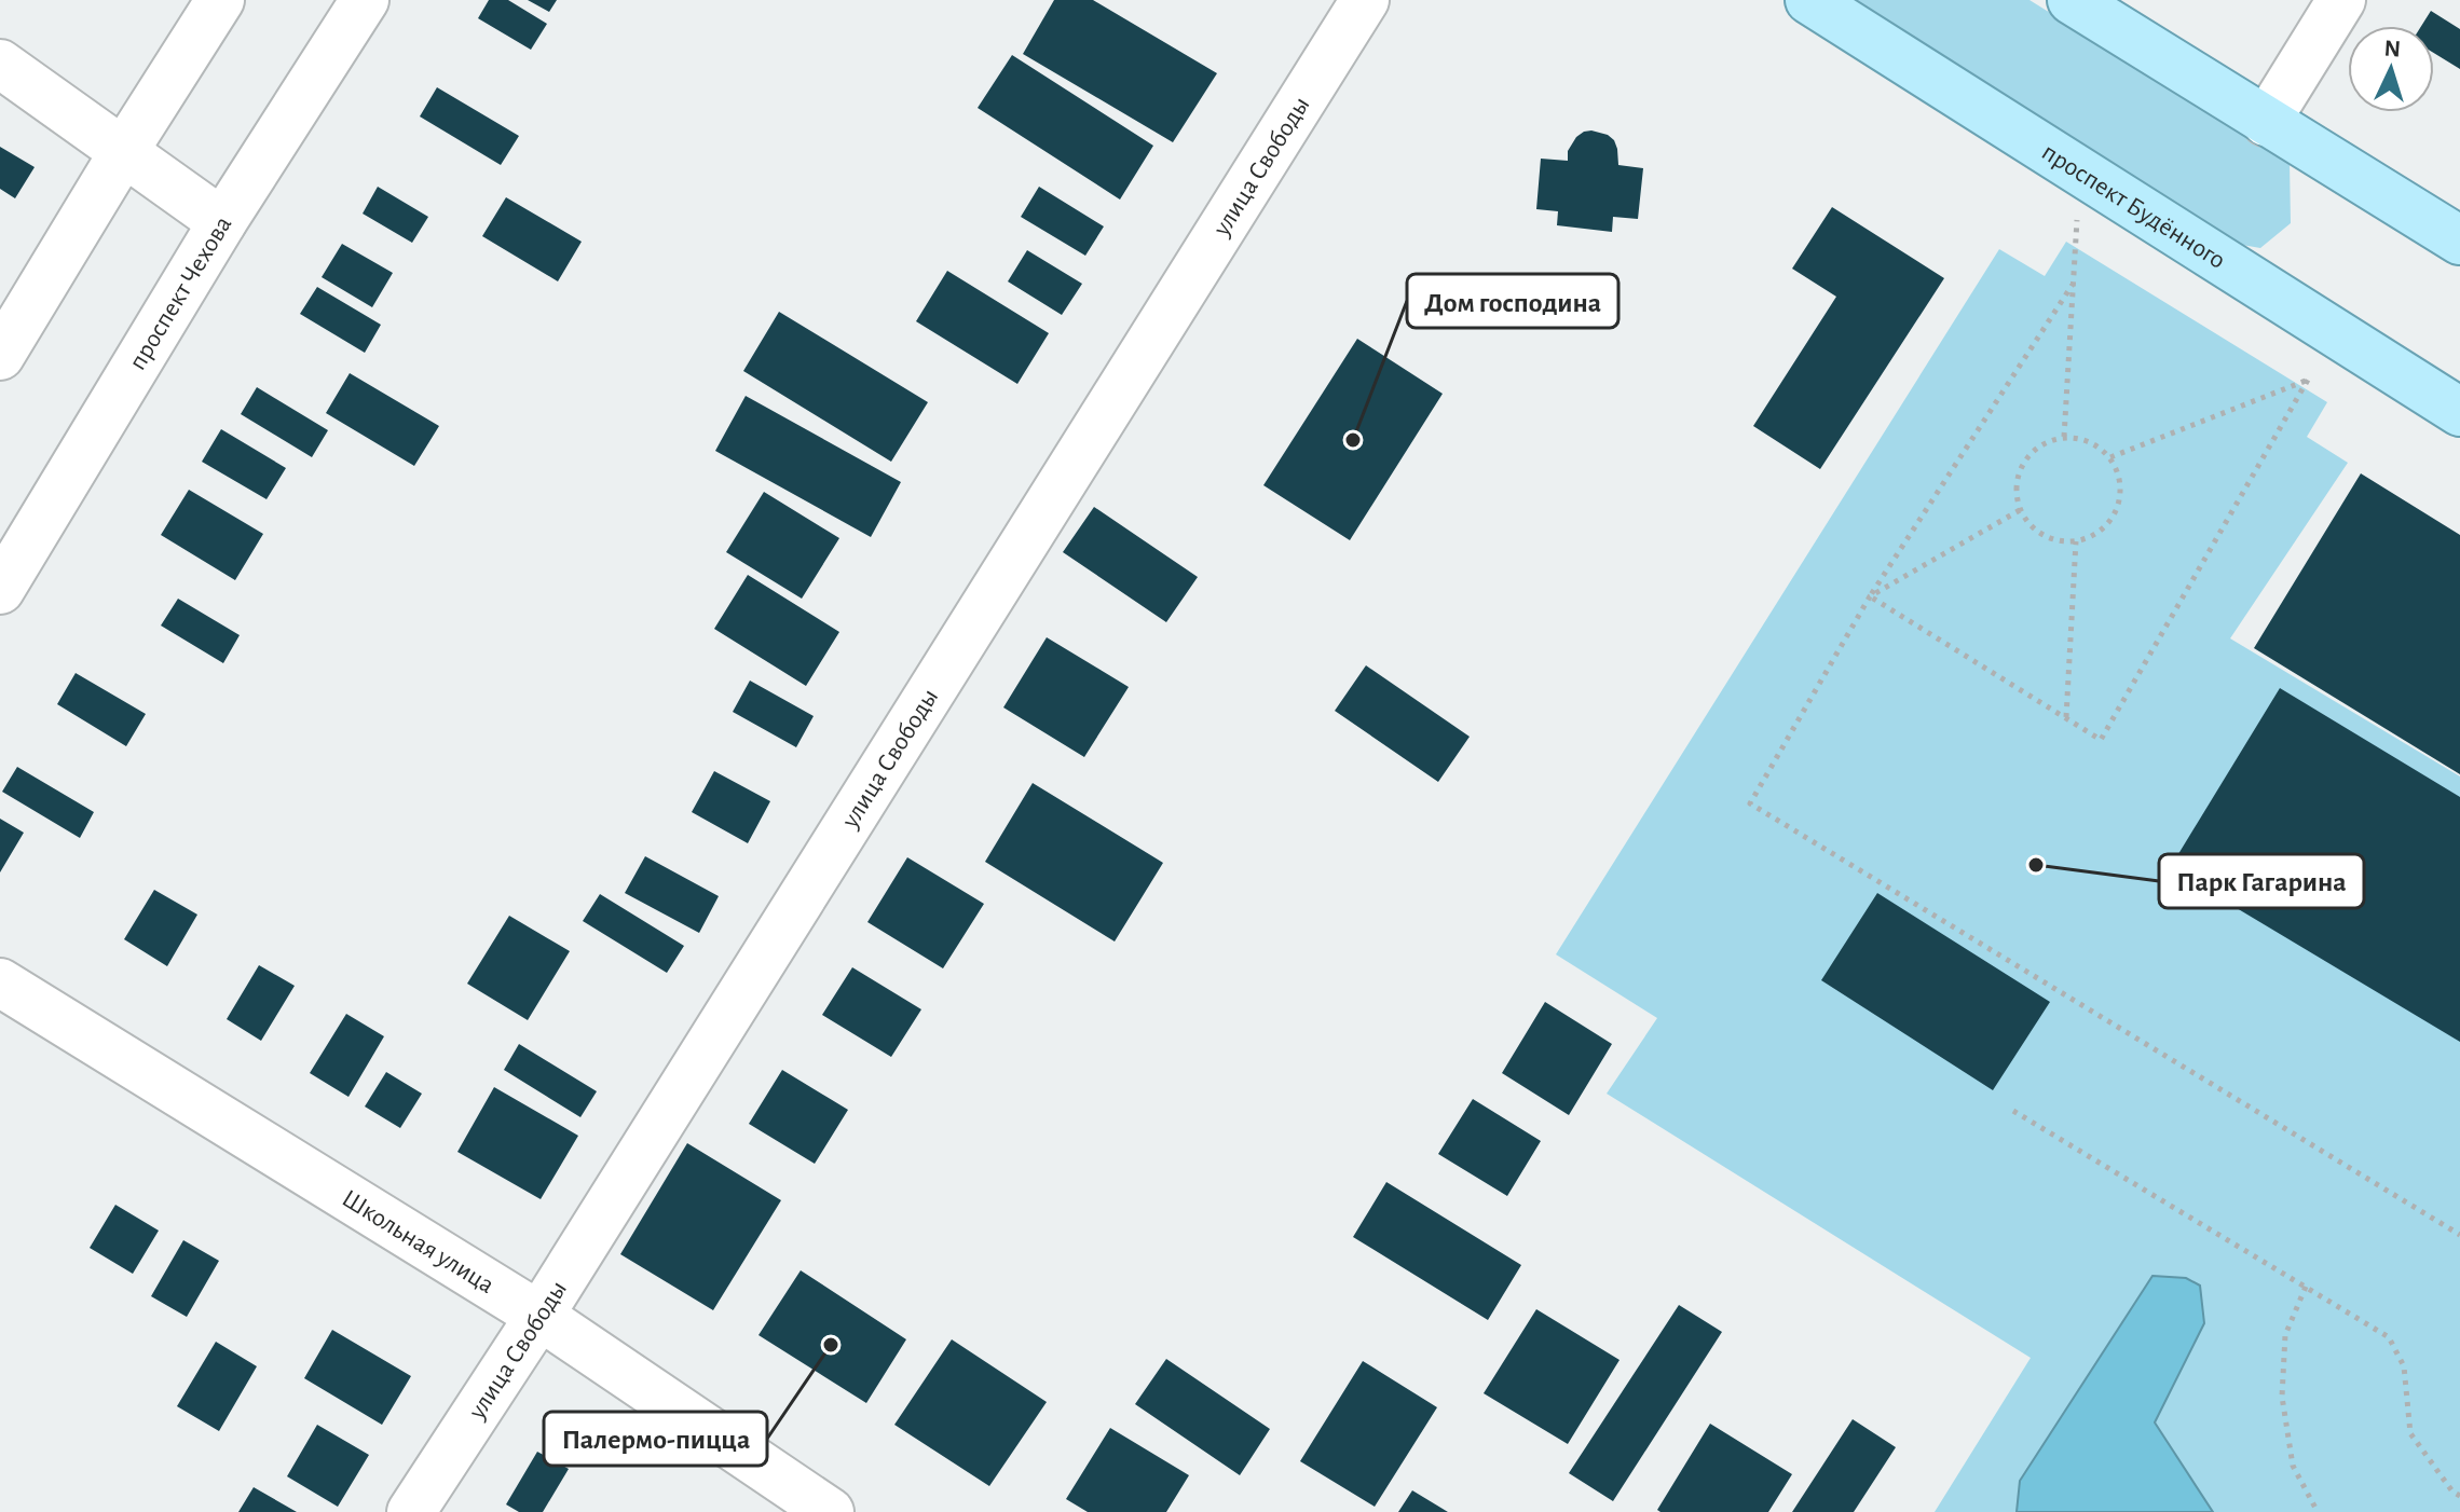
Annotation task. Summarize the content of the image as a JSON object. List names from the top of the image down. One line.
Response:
{"streets":{"main road":["проспект Будённого"],"street":["улица Свободы","проспект Чехова","Школьная улица"]},"crossings":[["улица Свободы","Школьная улица"]],"places":["Дом господина","Парк Гагарина","Палермо-пицца"],"north":"top"}
